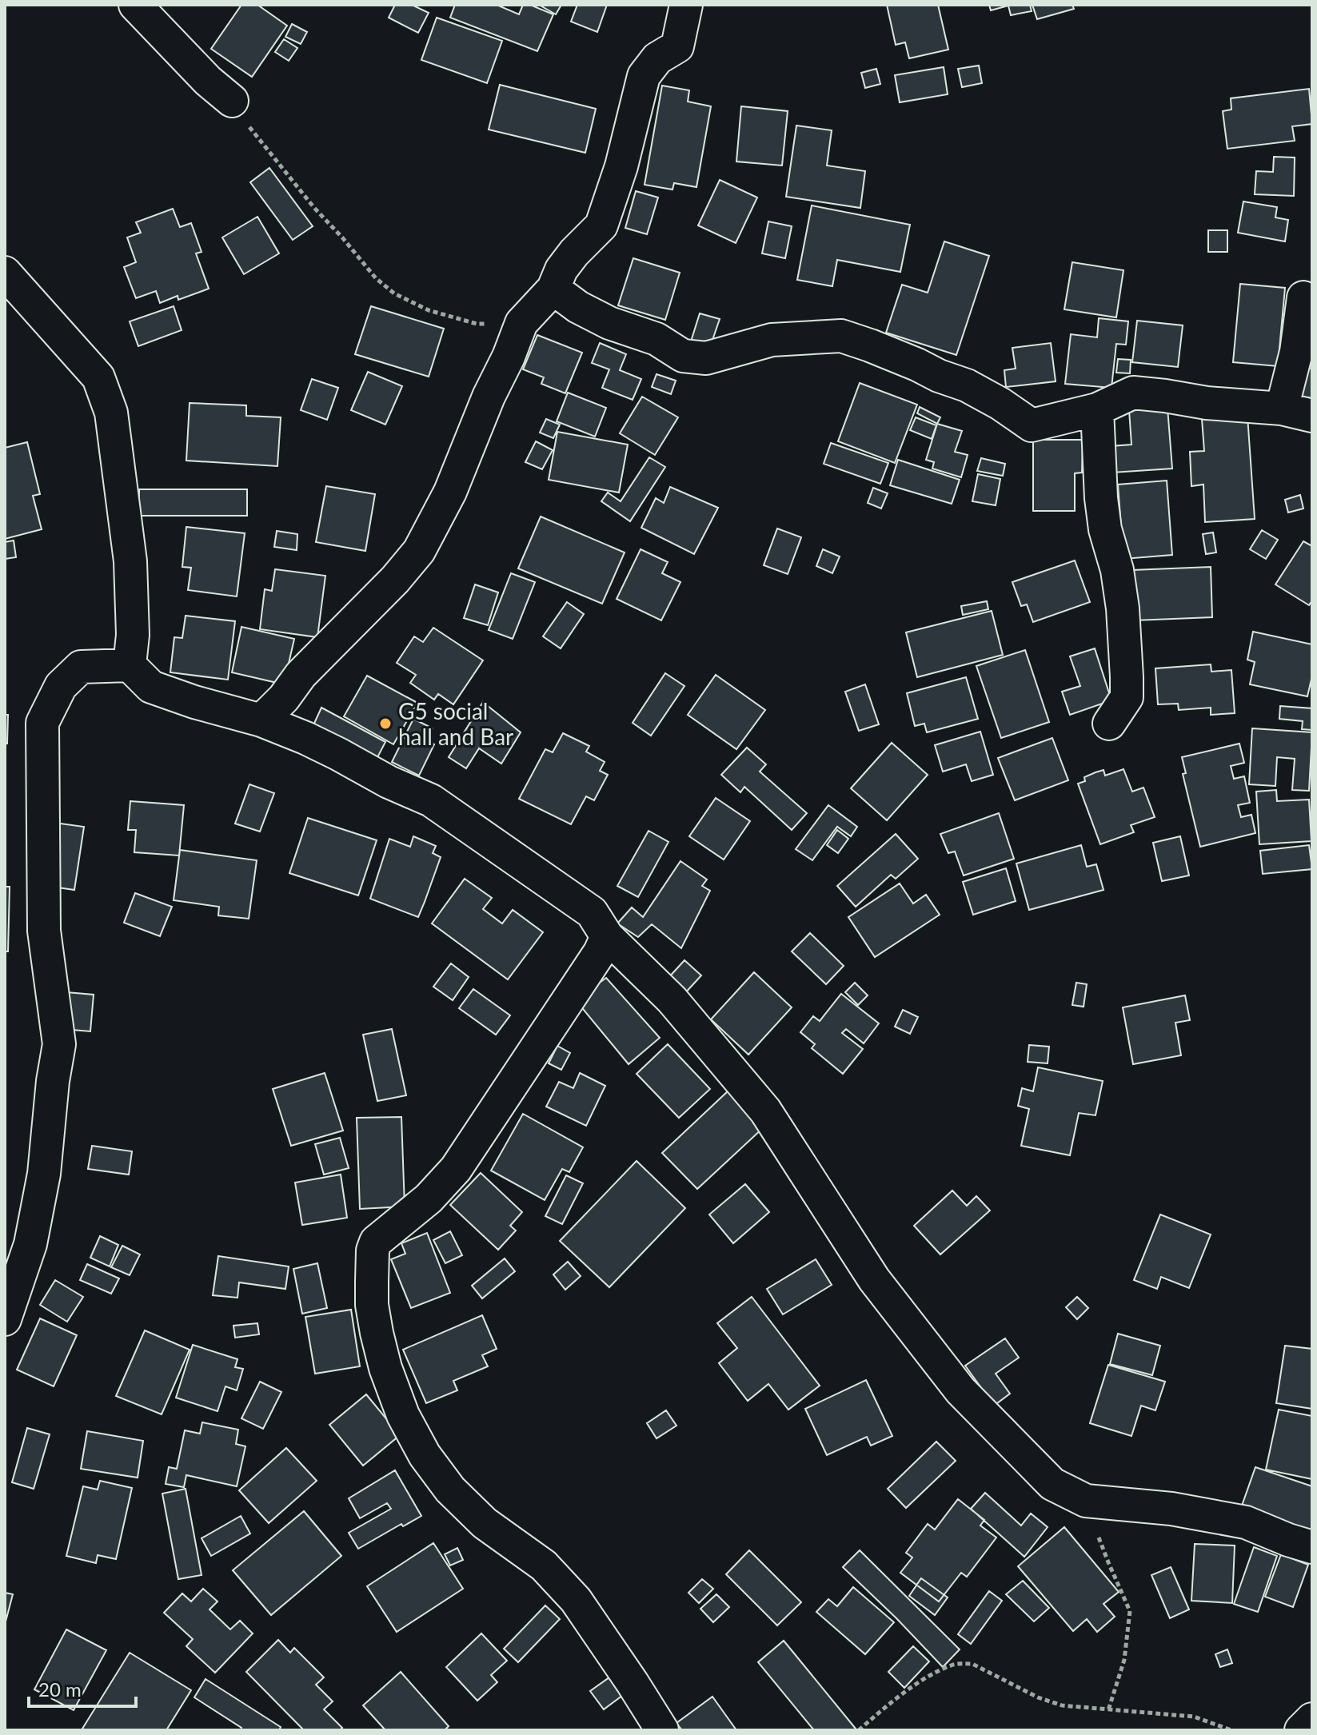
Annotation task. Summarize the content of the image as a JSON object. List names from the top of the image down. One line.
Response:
{"places":["G5 social hall and Bar"],"scale_bar":"20 m"}
